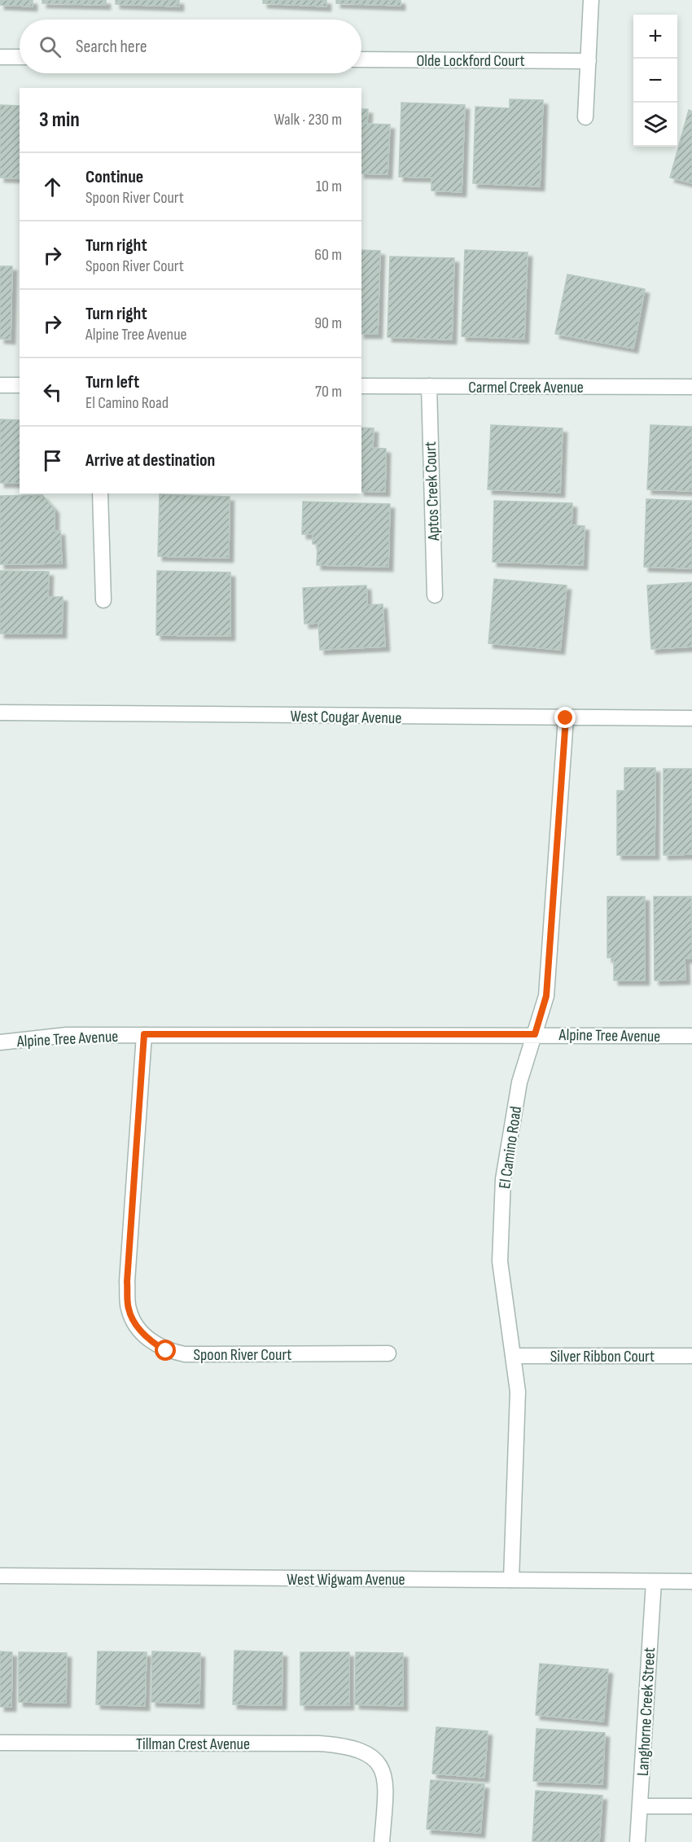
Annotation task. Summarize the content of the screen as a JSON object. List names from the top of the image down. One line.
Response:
{"streets":{"street":["Olde Lockford Court","Carmel Creek Avenue","Aptos Creek Court","West Cougar Avenue","Alpine Tree Avenue","El Camino Road","Spoon River Court","Silver Ribbon Court","West Wigwam Avenue","Langhorne Creek Street","Tillman Crest Avenue"]},"crossings":[["Carmel Creek Avenue","Aptos Creek Court"],["West Cougar Avenue","El Camino Road"],["Alpine Tree Avenue","El Camino Road"],["Alpine Tree Avenue","Spoon River Court"],["El Camino Road","Silver Ribbon Court"],["El Camino Road","West Wigwam Avenue"],["West Wigwam Avenue","Langhorne Creek Street"]],"page":{"map_buttons":["+","−"],"search":"Search here","heading":["3 min","Walk · 230 m"],"list":[["Continue","Spoon River Court","10 m"],["Turn right","Spoon River Court","60 m"],["Turn right","Alpine Tree Avenue","90 m"],["Turn left","El Camino Road","70 m"],"Arrive at destination"]}}
